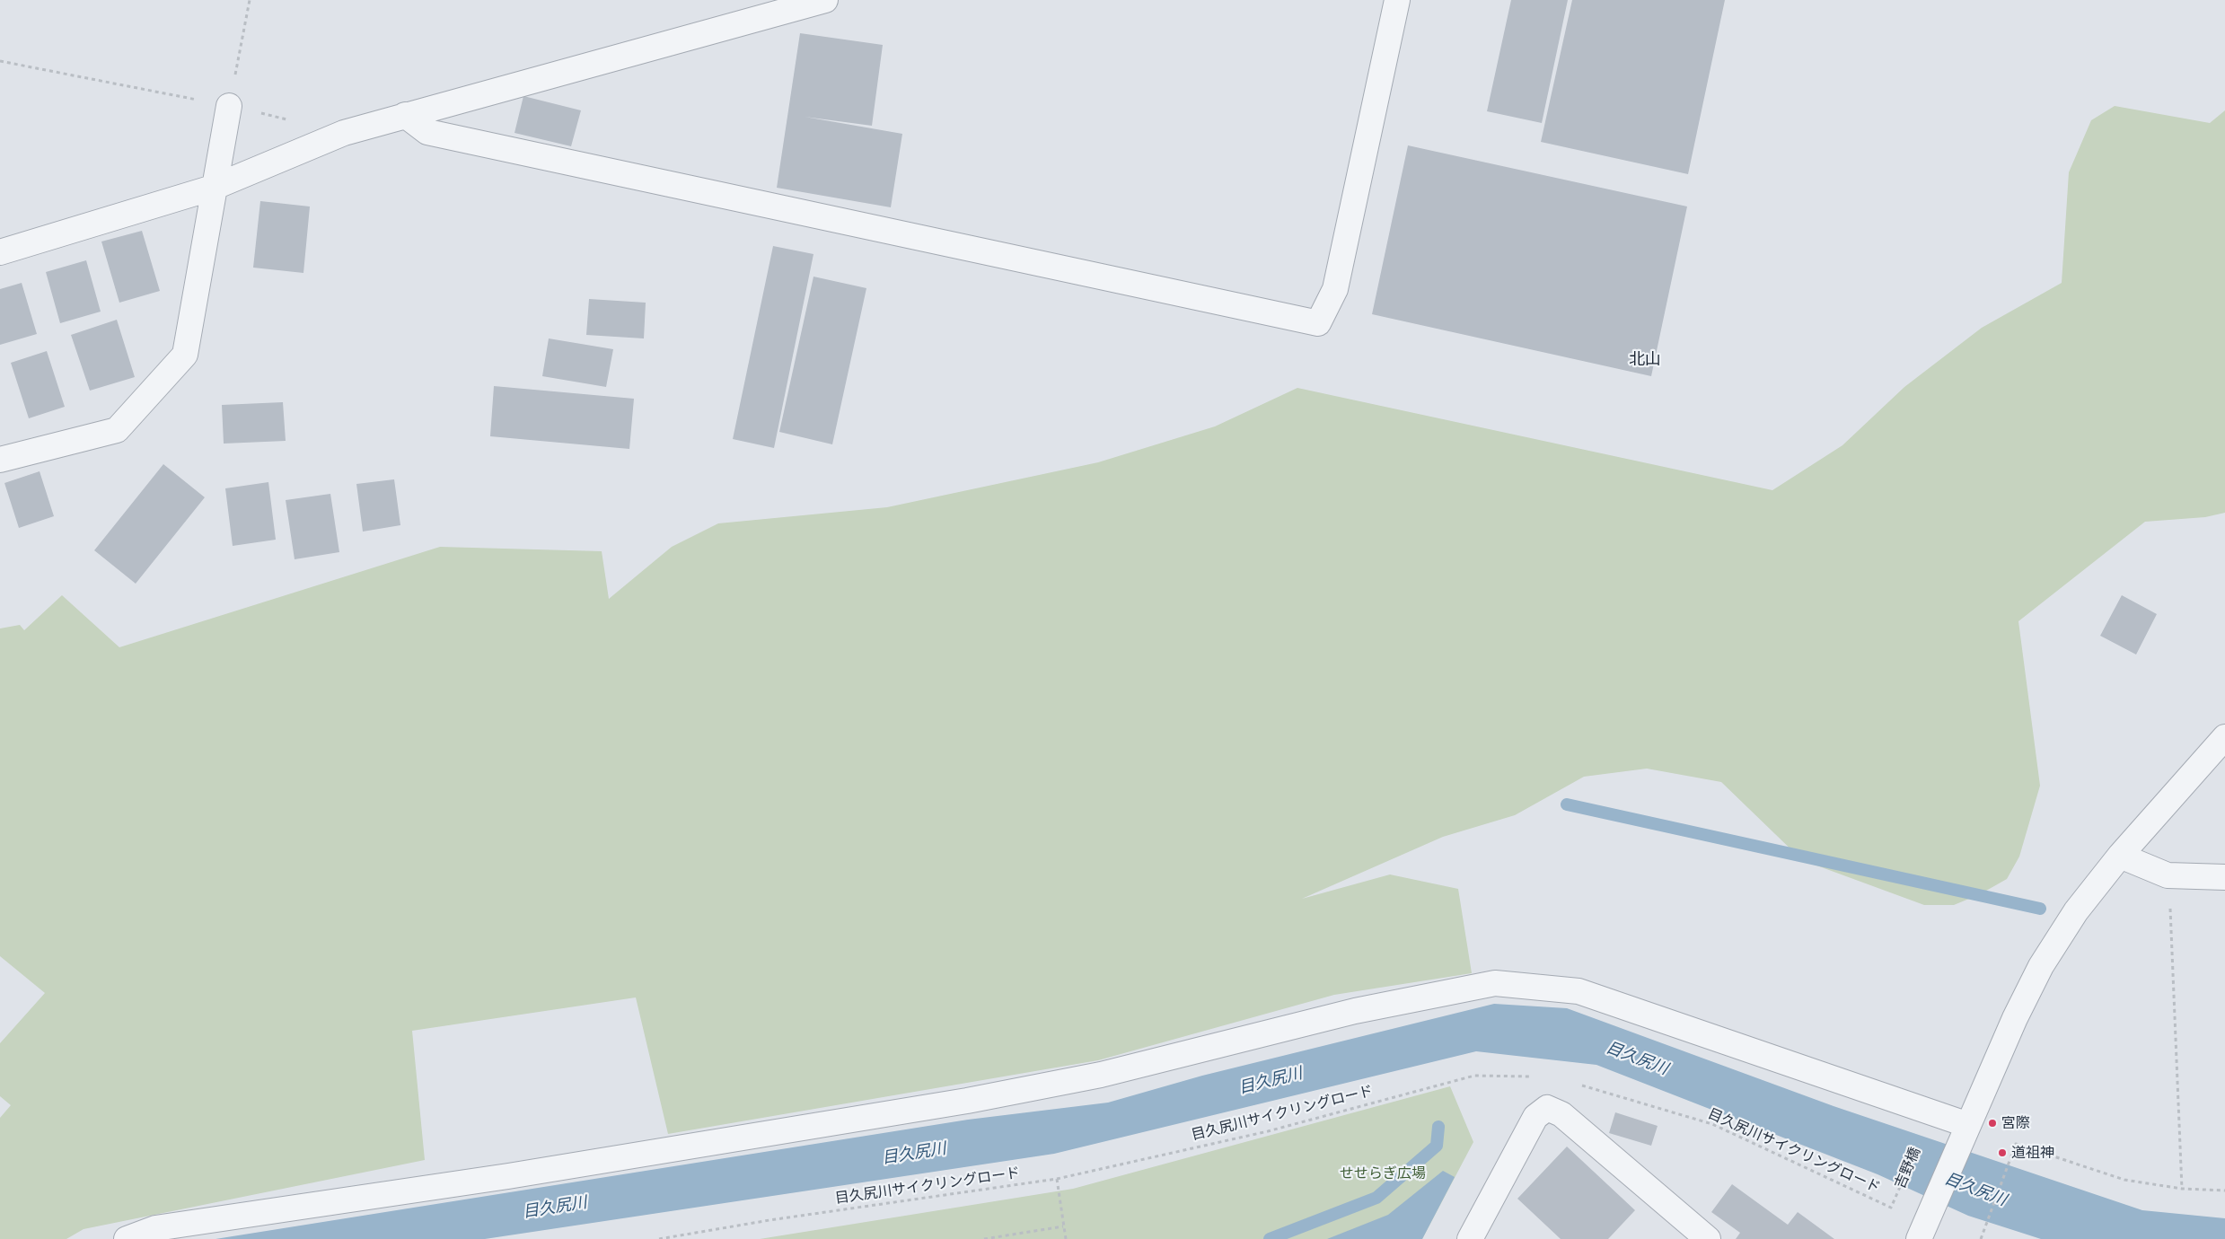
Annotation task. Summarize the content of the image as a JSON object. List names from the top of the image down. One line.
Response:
{"streets":{"path":["目久尻川サイクリングロード","吉野橋"]},"crossings":[["目久尻川サイクリングロード","吉野橋"]],"districts":["北山"],"water":["目久尻川"],"parks":["せせらぎ広場"],"places":["宮際","道祖神"]}
